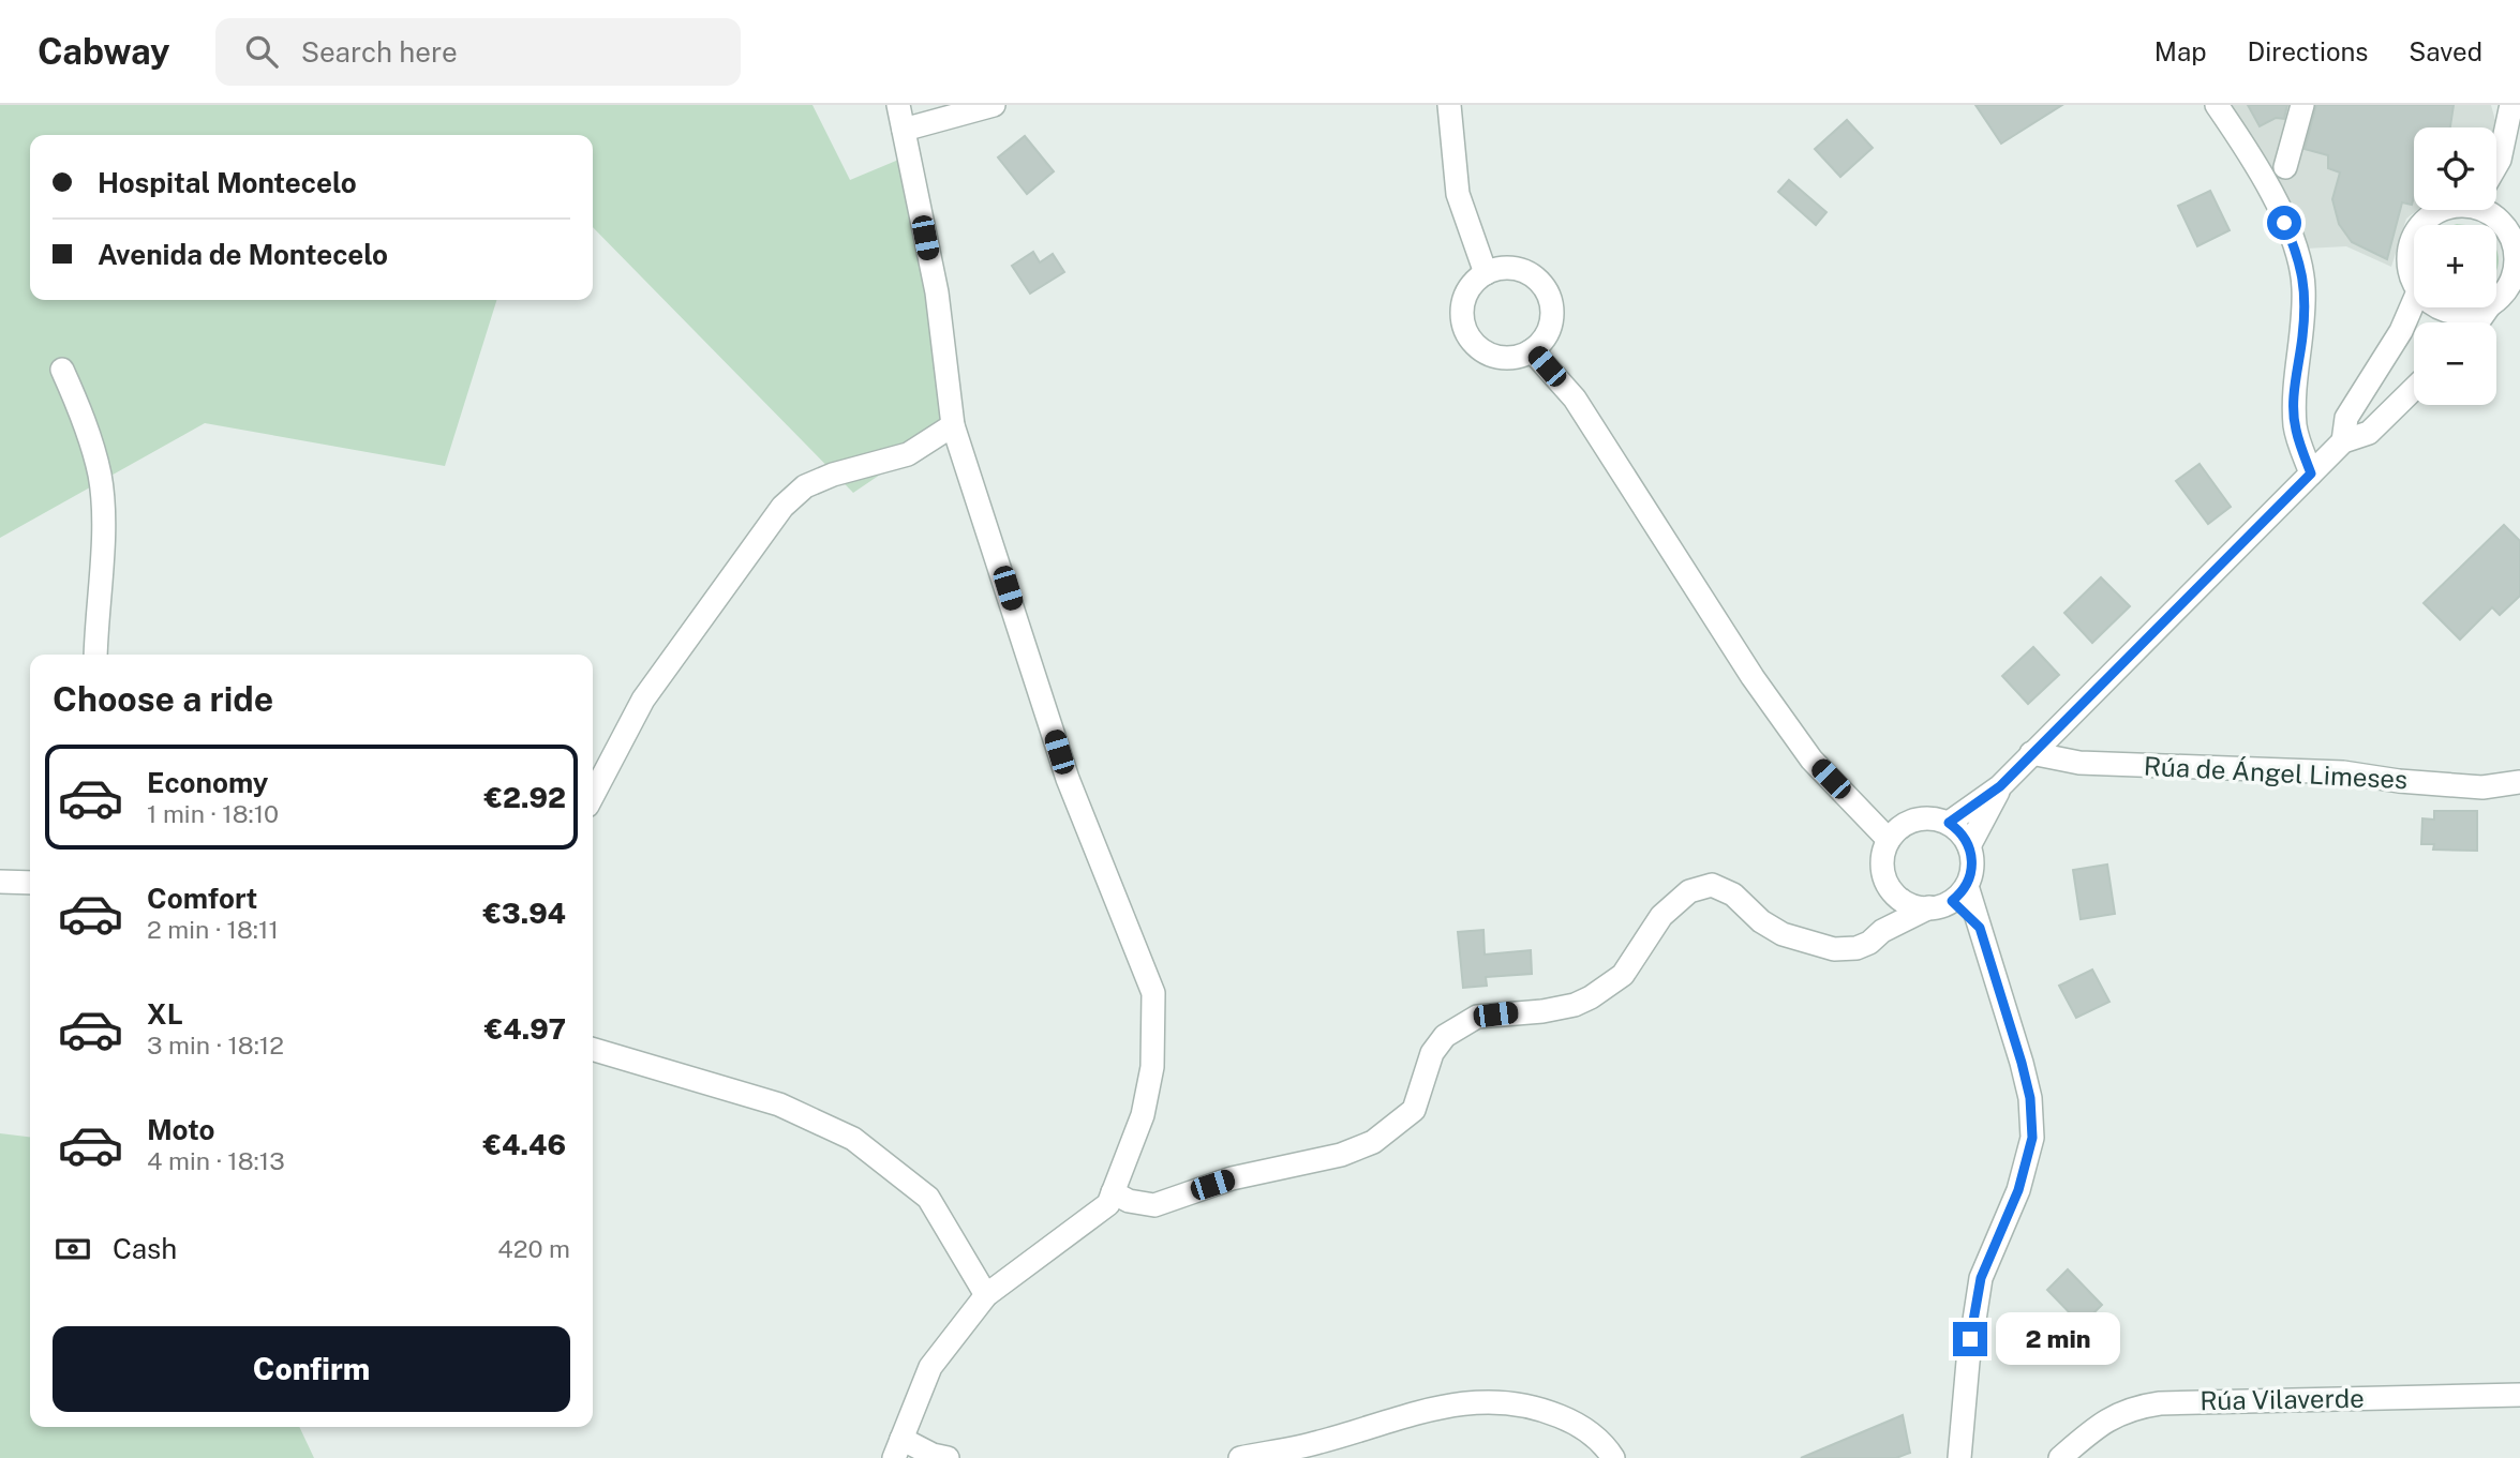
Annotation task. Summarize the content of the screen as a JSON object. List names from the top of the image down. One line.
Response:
{"streets":{"street":["Rúa de Ángel Limeses","Rúa Vilaverde"]},"page":{"header":"Cabway","search":"Search here","nav":["Map","Directions","Saved"],"map_buttons":["+","−"],"banner":["Hospital Montecelo","Avenida de Montecelo"],"heading":"Choose a ride","list":[{"name":"Economy","note":"1 min · 18:10","value":"€2.92"},{"name":"Comfort","note":"2 min · 18:11","value":"€3.94"},{"name":"XL","note":"3 min · 18:12","value":"€4.97"},{"name":"Moto","note":"4 min · 18:13","value":"€4.46"}],"pay":["Cash","420 m"],"buttons":"Confirm","bubble":"2 min"}}
